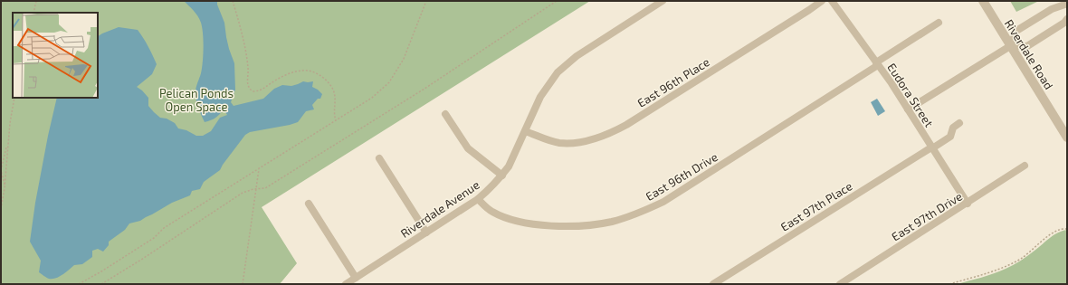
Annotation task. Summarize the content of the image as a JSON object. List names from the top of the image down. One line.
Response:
{"streets":{"street":["Riverdale Road","East 96th Place","Eudora Street","East 96th Drive","East 97th Place","Riverdale Avenue","East 97th Drive"]},"crossings":[["East 96th Place","Riverdale Avenue"],["Eudora Street","East 96th Drive"],["Eudora Street","East 97th Place"],["Eudora Street","East 97th Drive"],["East 96th Drive","Riverdale Avenue"]],"parks":["Pelican Ponds Open Space"]}
